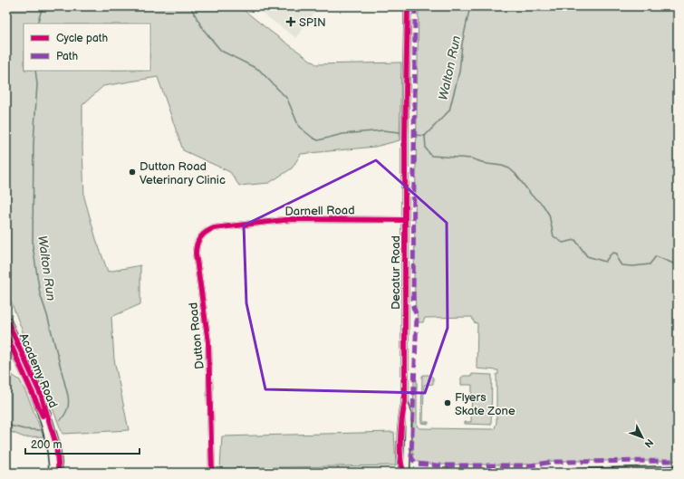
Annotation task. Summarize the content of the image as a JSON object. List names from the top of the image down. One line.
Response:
{"streets":{"main road":["Academy Road"],"street":["Darnell Road","Decatur Road","Dutton Road"]},"crossings":[["Darnell Road","Decatur Road"],["Darnell Road","Dutton Road"]],"water":["Walton Run"],"places":{"health":["SPIN"],"other":["Dutton Road Veterinary Clinic","Flyers Skate Zone"]},"legend":["Cycle path","Path"],"scale_bar":"200 m","north":"bottom right"}
